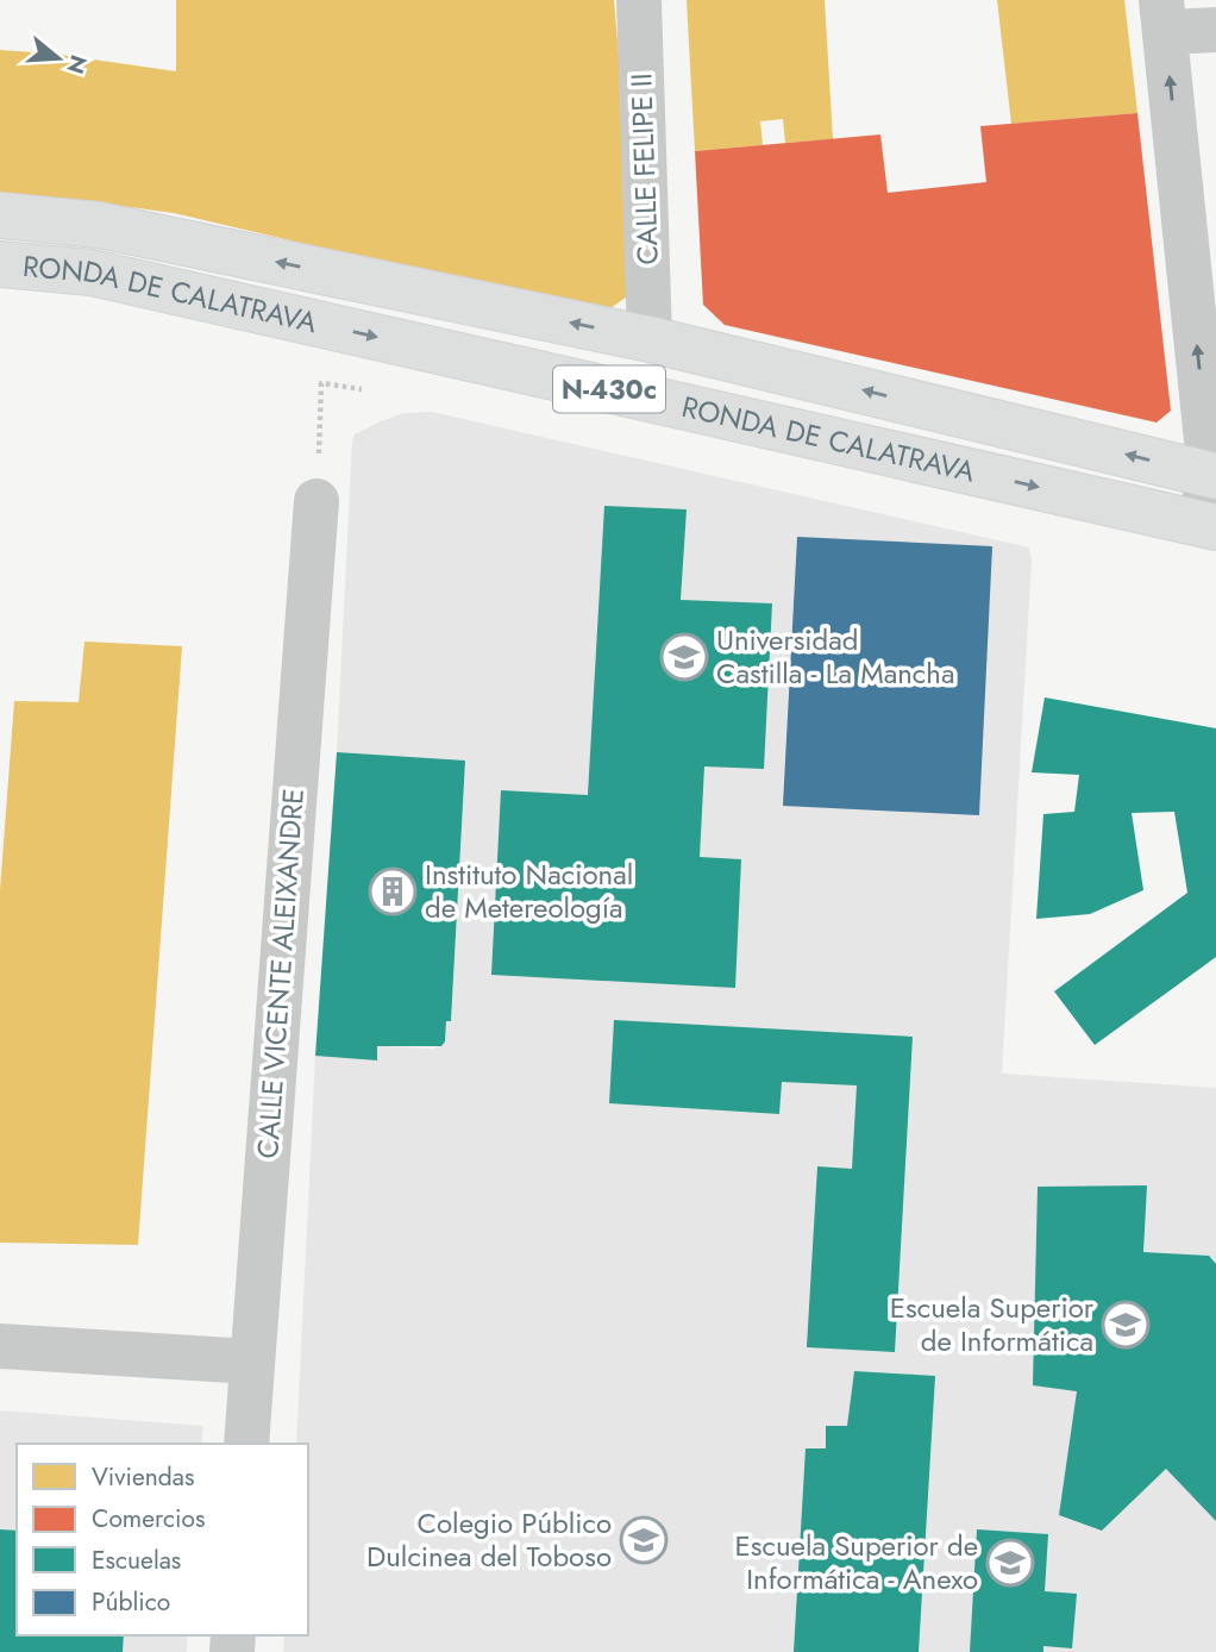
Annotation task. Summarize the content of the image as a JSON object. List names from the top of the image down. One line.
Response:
{"streets":{"highway":["RONDA DE CALATRAVA","N-430c"],"street":["CALLE FELIPE II","CALLE VICENTE ALEIXANDRE"]},"crossings":[["CALLE FELIPE II","RONDA DE CALATRAVA"]],"places":{"school or university":["Universidad Castilla - La Mancha","Escuela Superior de Informática","Colegio Público Dulcinea del Toboso","Escuela Superior de Informática - Anexo"],"building":["Instituto Nacional de Metereología"]},"legend":["Viviendas","Comercios","Escuelas","Público"],"north":"right"}
